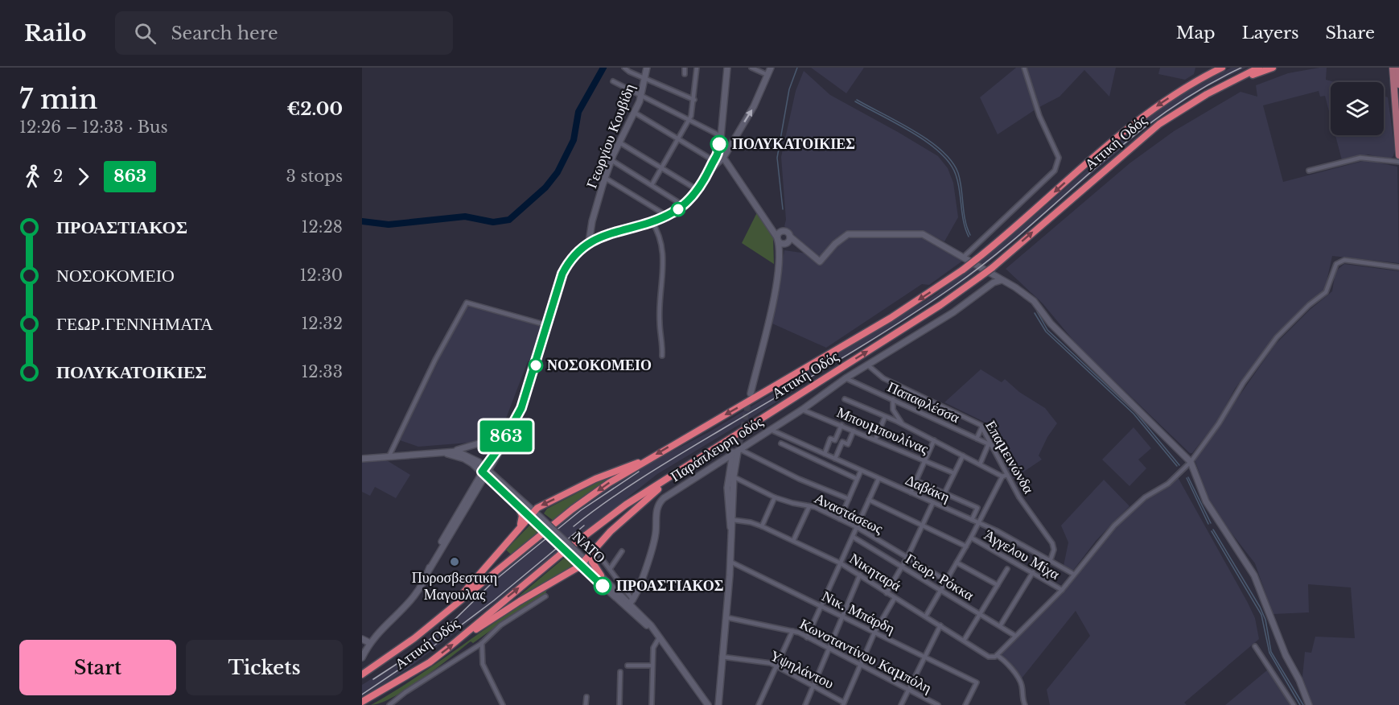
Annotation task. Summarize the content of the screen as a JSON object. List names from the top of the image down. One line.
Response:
{"streets":{"highway":["Αττική Οδός"],"main road":["Γεωργίου Κουβίδη","Παράπλευρη οδός","ΝΑΤΟ"],"street":["Παπαφλέσσα","Μπουμπουλίνας","Επαμεινώνδα","Δαβάκη","Αναστάσεως","Άγγελου Μίχα","Νικηταρά","Γεωρ. Ρόκκα","Νικ. Μπάρδη","Κωνσταντίνου Καμπόλη","Υψηλάντου"]},"crossings":[["Παπαφλέσσα","Παράπλευρη οδός"],["Παπαφλέσσα","Επαμεινώνδα"],["Μπουμπουλίνας","Παράπλευρη οδός"],["Παράπλευρη οδός","Επαμεινώνδα"],["Παράπλευρη οδός","Δαβάκη"],["Παράπλευρη οδός","ΝΑΤΟ"],["Επαμεινώνδα","Δαβάκη"]],"places":["ΠΟΛΥΚΑΤΟΙΚΙΕΣ","ΝΟΣΟΚΟΜΕΙΟ","Πυροσβεστικη Μαγουλας","ΠΡΟΑΣΤΙΑΚΟΣ"],"lines":["bus line 863"],"page":{"header":"Railo","search":"Search here","nav":["Map","Layers","Share"],"heading":["7 min","12:26 – 12:33 · Bus","€2.00"],"on_map":"863","legs":["2","863","3 stops"],"list":[{"name":"ΠΡΟΑΣΤΙΑΚΟΣ","value":"12:28"},{"name":"ΝΟΣΟΚΟΜΕΙΟ","value":"12:30"},{"name":"ΓΕΩΡ.ΓΕΝΝΗΜΑΤΑ","value":"12:32"},{"name":"ΠΟΛΥΚΑΤΟΙΚΙΕΣ","value":"12:33"}],"buttons":["Start","Tickets"]}}
